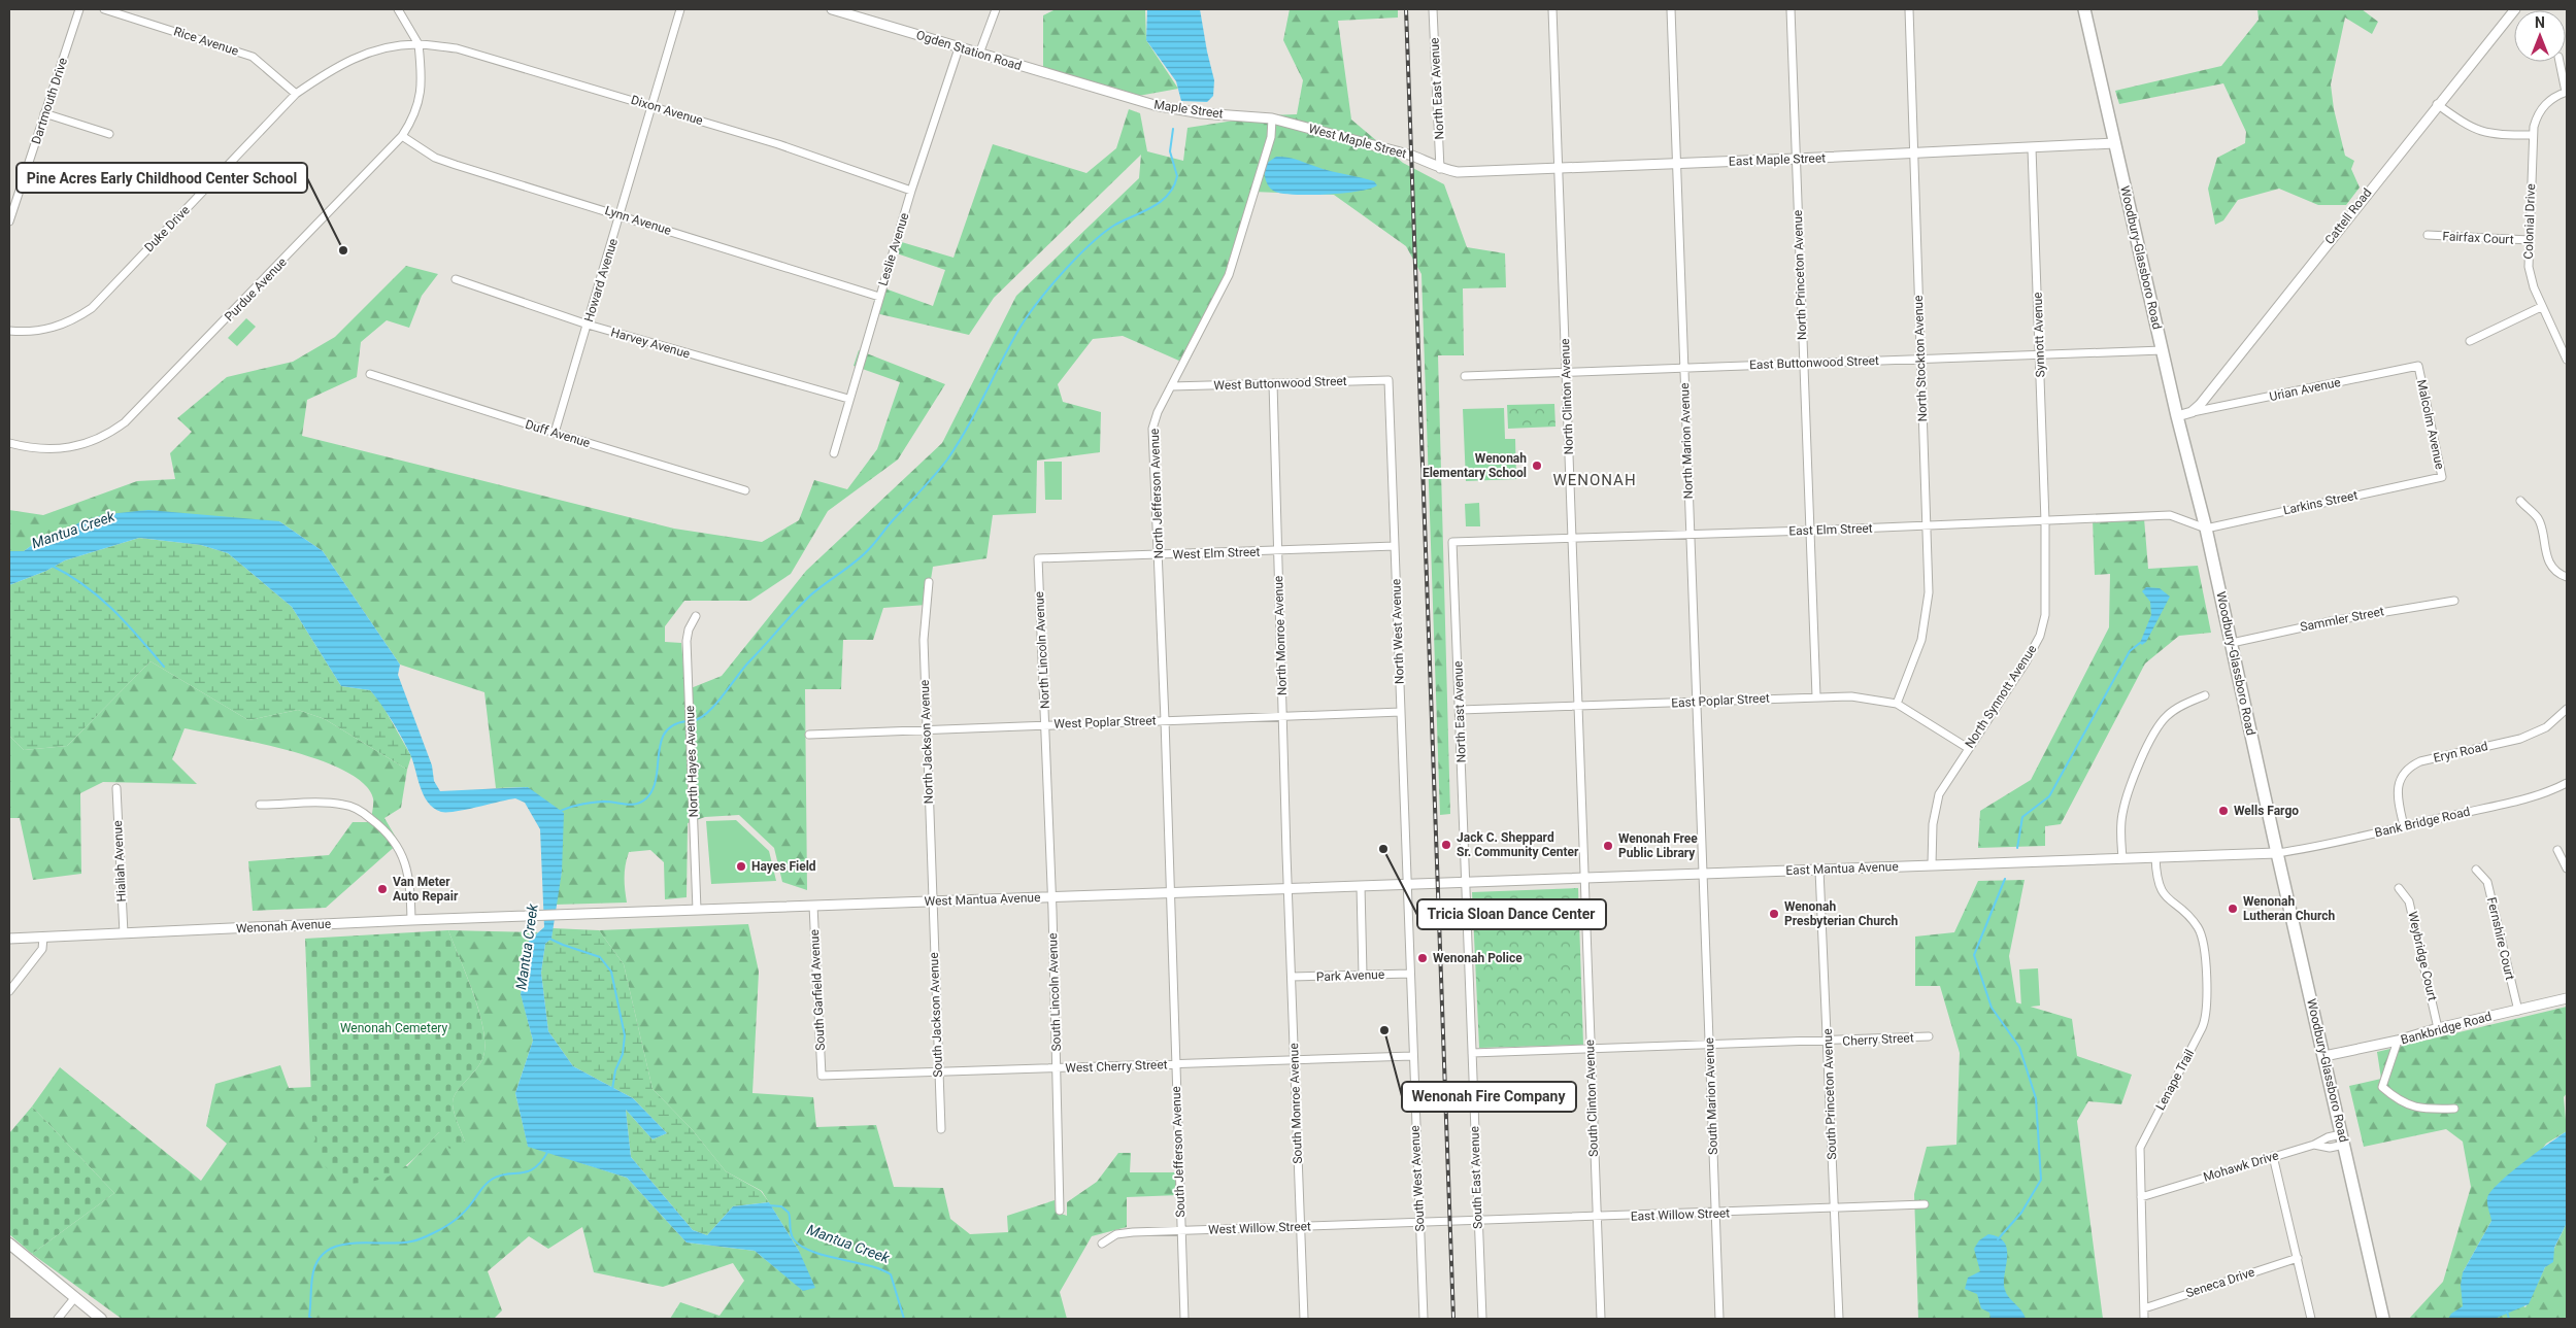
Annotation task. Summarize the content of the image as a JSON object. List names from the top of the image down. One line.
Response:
{"streets":{"main road":["Woodbury-Glassboro Road"],"street":["Rice Avenue","Ogden Station Road","North East Avenue","Dartmouth Drive","Maple Street","Dixon Avenue","West Maple Street","East Maple Street","Cattell Road","Lynn Avenue","Colonial Drive","Duke Drive","Fairfax Court","Leslie Avenue","North Princeton Avenue","Howard Avenue","Purdue Avenue","Synnott Avenue","Harvey Avenue","North Stockton Avenue","East Buttonwood Street","West Buttonwood Street","Urian Avenue","North Clinton Avenue","Malcolm Avenue","Duff Avenue","North Marion Avenue","North Jefferson Avenue","Larkins Street","East Elm Street","West Elm Street","Sammler Street","North West Avenue","North Monroe Avenue","North Lincoln Avenue","North Synnott Avenue","East Poplar Street","West Poplar Street","North Jackson Avenue","Eryn Road","North Hayes Avenue","Bank Bridge Road","Hialiah Avenue","East Mantua Avenue","West Mantua Avenue","Wenonah Avenue","Fernshire Court","Weybridge Court","Park Avenue","South Garfield Avenue","South Lincoln Avenue","South Jackson Avenue","Bankbridge Road","Cherry Street","West Cherry Street","Lenape Trail","South Princeton Avenue","South Marion Avenue","South Clinton Avenue","South Monroe Avenue","South Jefferson Avenue","Mohawk Drive","South East Avenue","South West Avenue","East Willow Street","West Willow Street","Seneca Drive"]},"crossings":[["Rice Avenue","Duke Drive"],["Ogden Station Road","Maple Street"],["Ogden Station Road","Leslie Avenue"],["North East Avenue","West Maple Street"],["North East Avenue","East Maple Street"],["North East Avenue","East Elm Street"],["North East Avenue","East Poplar Street"],["North East Avenue","East Mantua Avenue"],["North East Avenue","South East Avenue"],["Maple Street","West Maple Street"],["Maple Street","North Jefferson Avenue"],["Dixon Avenue","Duke Drive"],["Dixon Avenue","Leslie Avenue"],["Dixon Avenue","Howard Avenue"],["Dixon Avenue","Purdue Avenue"],["West Maple Street","East Maple Street"],["West Maple Street","North Jefferson Avenue"],["East Maple Street","Woodbury-Glassboro Road"],["East Maple Street","North Princeton Avenue"],["East Maple Street","Synnott Avenue"],["East Maple Street","North Stockton Avenue"],["East Maple Street","North Clinton Avenue"],["East Maple Street","North Marion Avenue"],["Cattell Road","Urian Avenue"],["Lynn Avenue","Leslie Avenue"],["Lynn Avenue","Howard Avenue"],["Lynn Avenue","Purdue Avenue"],["Colonial Drive","Fairfax Court"],["Duke Drive","Purdue Avenue"],["Leslie Avenue","Harvey Avenue"],["Woodbury-Glassboro Road","East Buttonwood Street"],["Woodbury-Glassboro Road","Larkins Street"],["Woodbury-Glassboro Road","East Elm Street"],["Woodbury-Glassboro Road","Sammler Street"],["Woodbury-Glassboro Road","Bank Bridge Road"],["Woodbury-Glassboro Road","East Mantua Avenue"],["Woodbury-Glassboro Road","Bankbridge Road"],["Woodbury-Glassboro Road","Mohawk Drive"],["North Princeton Avenue","East Buttonwood Street"],["North Princeton Avenue","East Elm Street"],["North Princeton Avenue","East Poplar Street"],["Howard Avenue","Harvey Avenue"],["Howard Avenue","Duff Avenue"],["Synnott Avenue","East Buttonwood Street"],["Synnott Avenue","East Elm Street"],["Synnott Avenue","North Synnott Avenue"],["North Stockton Avenue","East Buttonwood Street"],["North Stockton Avenue","East Elm Street"],["North Stockton Avenue","East Poplar Street"],["East Buttonwood Street","North Clinton Avenue"],["East Buttonwood Street","North Marion Avenue"],["West Buttonwood Street","North Jefferson Avenue"],["West Buttonwood Street","North West Avenue"],["West Buttonwood Street","North Monroe Avenue"],["Urian Avenue","Malcolm Avenue"],["North Clinton Avenue","East Elm Street"],["North Clinton Avenue","East Poplar Street"],["North Clinton Avenue","East Mantua Avenue"],["North Clinton Avenue","South Clinton Avenue"],["Malcolm Avenue","Larkins Street"],["North Marion Avenue","East Elm Street"],["North Marion Avenue","East Poplar Street"],["North Marion Avenue","East Mantua Avenue"],["North Marion Avenue","South Marion Avenue"],["North Jefferson Avenue","West Elm Street"],["North Jefferson Avenue","West Poplar Street"],["North Jefferson Avenue","West Mantua Avenue"],["North Jefferson Avenue","South Jefferson Avenue"],["Larkins Street","East Elm Street"],["East Elm Street","North Synnott Avenue"],["West Elm Street","North West Avenue"],["West Elm Street","North Monroe Avenue"],["West Elm Street","North Lincoln Avenue"],["North West Avenue","West Poplar Street"],["North West Avenue","East Mantua Avenue"],["North West Avenue","West Mantua Avenue"],["North West Avenue","South West Avenue"],["North Monroe Avenue","West Poplar Street"],["North Monroe Avenue","West Mantua Avenue"],["North Monroe Avenue","South Monroe Avenue"],["North Lincoln Avenue","West Poplar Street"],["North Lincoln Avenue","West Mantua Avenue"],["North Lincoln Avenue","South Lincoln Avenue"],["North Synnott Avenue","East Poplar Street"],["North Synnott Avenue","East Mantua Avenue"],["West Poplar Street","North Jackson Avenue"],["North Jackson Avenue","West Mantua Avenue"],["North Jackson Avenue","South Jackson Avenue"],["Eryn Road","Bank Bridge Road"],["North Hayes Avenue","West Mantua Avenue"],["Bank Bridge Road","East Mantua Avenue"],["Hialiah Avenue","Wenonah Avenue"],["East Mantua Avenue","West Mantua Avenue"],["East Mantua Avenue","Lenape Trail"],["East Mantua Avenue","South Princeton Avenue"],["East Mantua Avenue","South Marion Avenue"],["East Mantua Avenue","South Clinton Avenue"],["East Mantua Avenue","South East Avenue"],["East Mantua Avenue","South West Avenue"],["West Mantua Avenue","Wenonah Avenue"],["West Mantua Avenue","South Garfield Avenue"],["West Mantua Avenue","South Lincoln Avenue"],["West Mantua Avenue","South Jackson Avenue"],["West Mantua Avenue","South Monroe Avenue"],["West Mantua Avenue","South Jefferson Avenue"],["West Mantua Avenue","South West Avenue"],["Fernshire Court","Bankbridge Road"],["Weybridge Court","Bankbridge Road"],["Park Avenue","South Monroe Avenue"],["Park Avenue","South West Avenue"],["South Garfield Avenue","West Cherry Street"],["South Lincoln Avenue","West Cherry Street"],["South Jackson Avenue","West Cherry Street"],["Cherry Street","South Princeton Avenue"],["Cherry Street","South Marion Avenue"],["Cherry Street","South Clinton Avenue"],["Cherry Street","South East Avenue"],["West Cherry Street","South Monroe Avenue"],["West Cherry Street","South Jefferson Avenue"],["West Cherry Street","South West Avenue"],["Lenape Trail","Mohawk Drive"],["Lenape Trail","Seneca Drive"],["South Princeton Avenue","East Willow Street"],["South Marion Avenue","East Willow Street"],["South Clinton Avenue","East Willow Street"],["South Monroe Avenue","West Willow Street"],["South Jefferson Avenue","West Willow Street"],["South East Avenue","East Willow Street"],["South East Avenue","West Willow Street"],["South West Avenue","West Willow Street"],["East Willow Street","West Willow Street"]],"districts":["WENONAH"],"water":["Mantua Creek"],"parks":["Wenonah Cemetery"],"places":["Pine Acres Early Childhood Center School","Wenonah Elementary School","Wells Fargo","Jack C. Sheppard Sr. Community Center","Wenonah Free Public Library","Tricia Sloan Dance Center","Hayes Field","Van Meter Auto Repair","Wenonah Lutheran Church","Wenonah Presbyterian Church","Wenonah Police","Wenonah Fire Company"],"north":"top"}
